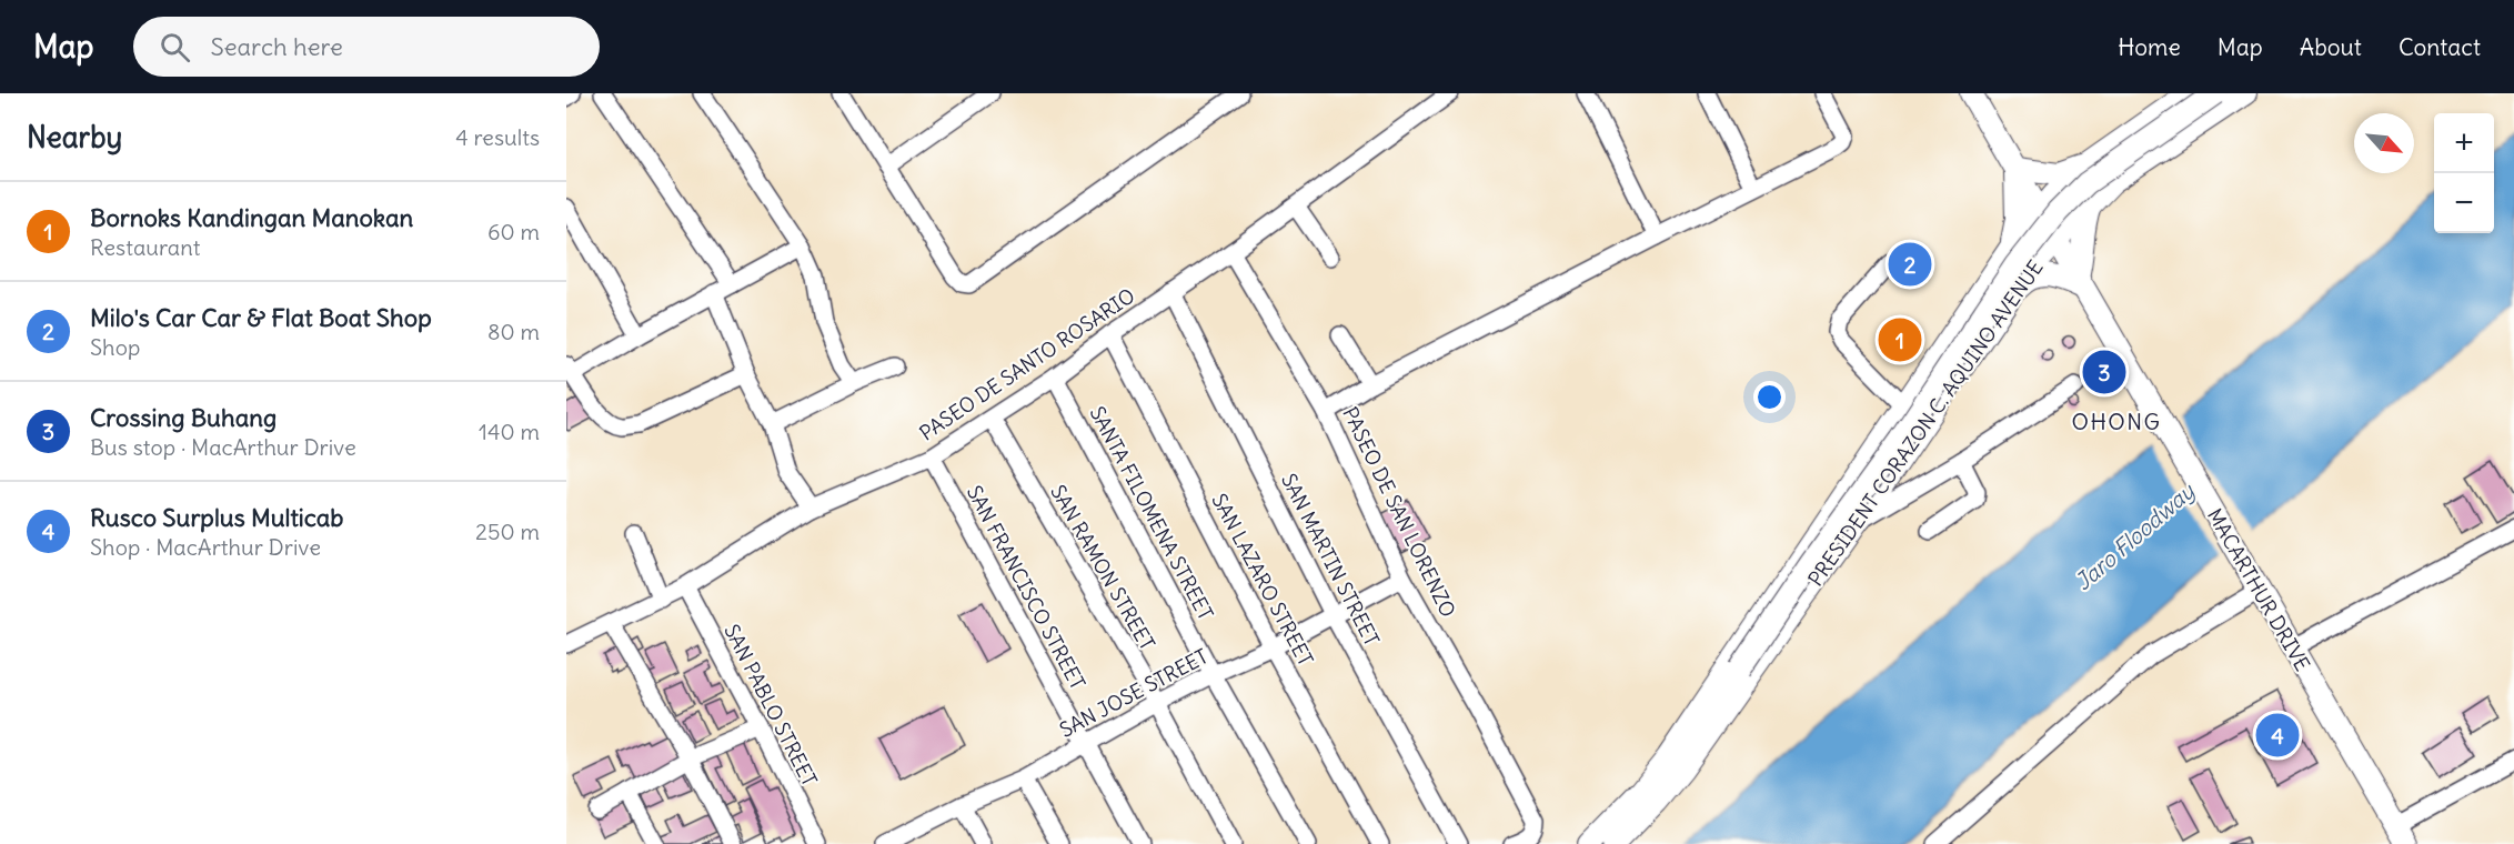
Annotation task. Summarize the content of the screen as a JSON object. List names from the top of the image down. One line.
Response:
{"streets":{"main road":["PRESIDENT CORAZON C. AQUINO AVENUE","MACARTHUR DRIVE"],"street":["PASEO DE SANTO ROSARIO","PASEO DE SAN LORENZO","SANTA FILOMENA STREET","SAN MARTIN STREET","SAN RAMON STREET","SAN LAZARO STREET","SAN FRANCISCO STREET","SAN JOSE STREET","SAN PABLO STREET"]},"crossings":[["PASEO DE SANTO ROSARIO","PASEO DE SAN LORENZO"],["PASEO DE SANTO ROSARIO","SANTA FILOMENA STREET"],["PASEO DE SANTO ROSARIO","SAN MARTIN STREET"],["PASEO DE SANTO ROSARIO","SAN RAMON STREET"],["PASEO DE SANTO ROSARIO","SAN LAZARO STREET"],["PASEO DE SANTO ROSARIO","SAN FRANCISCO STREET"],["PASEO DE SANTO ROSARIO","SAN PABLO STREET"],["PRESIDENT CORAZON C. AQUINO AVENUE","MACARTHUR DRIVE"],["PASEO DE SAN LORENZO","SAN JOSE STREET"],["SANTA FILOMENA STREET","SAN JOSE STREET"],["SAN MARTIN STREET","SAN JOSE STREET"],["SAN RAMON STREET","SAN JOSE STREET"],["SAN LAZARO STREET","SAN JOSE STREET"],["SAN FRANCISCO STREET","SAN JOSE STREET"]],"districts":["OHONG"],"water":["Jaro Floodway"],"north":"bottom right","page":{"header":"Map","search":"Search here","nav":["Home","Map","About","Contact"],"heading":["Nearby","4 results"],"map_buttons":["+","−"],"list":[{"mark":"1","name":"Bornoks Kandingan Manokan","note":"Restaurant","value":"60 m"},{"mark":"2","name":"Milo's Car Car & Flat Boat Shop","note":"Shop","value":"80 m"},{"mark":"3","name":"Crossing Buhang","note":"Bus stop · MacArthur Drive","value":"140 m"},{"mark":"4","name":"Rusco Surplus Multicab","note":"Shop · MacArthur Drive","value":"250 m"}],"pins":["2","1","3","4"]}}
